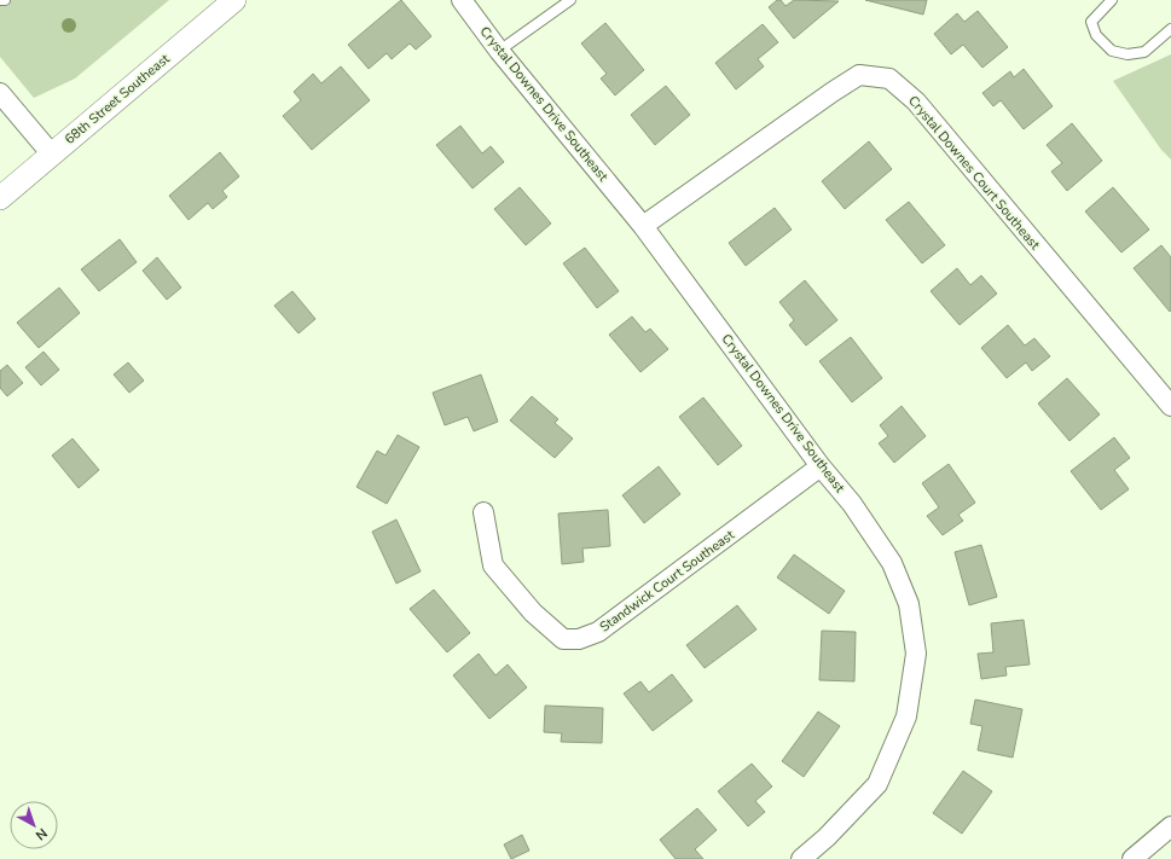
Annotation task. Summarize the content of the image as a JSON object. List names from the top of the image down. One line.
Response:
{"streets":{"street":["68th Street Southeast","Crystal Downes Drive Southeast","Crystal Downes Court Southeast","Standwick Court Southeast"]},"crossings":[["Crystal Downes Drive Southeast","Crystal Downes Court Southeast"],["Crystal Downes Drive Southeast","Standwick Court Southeast"]],"north":"bottom right"}
